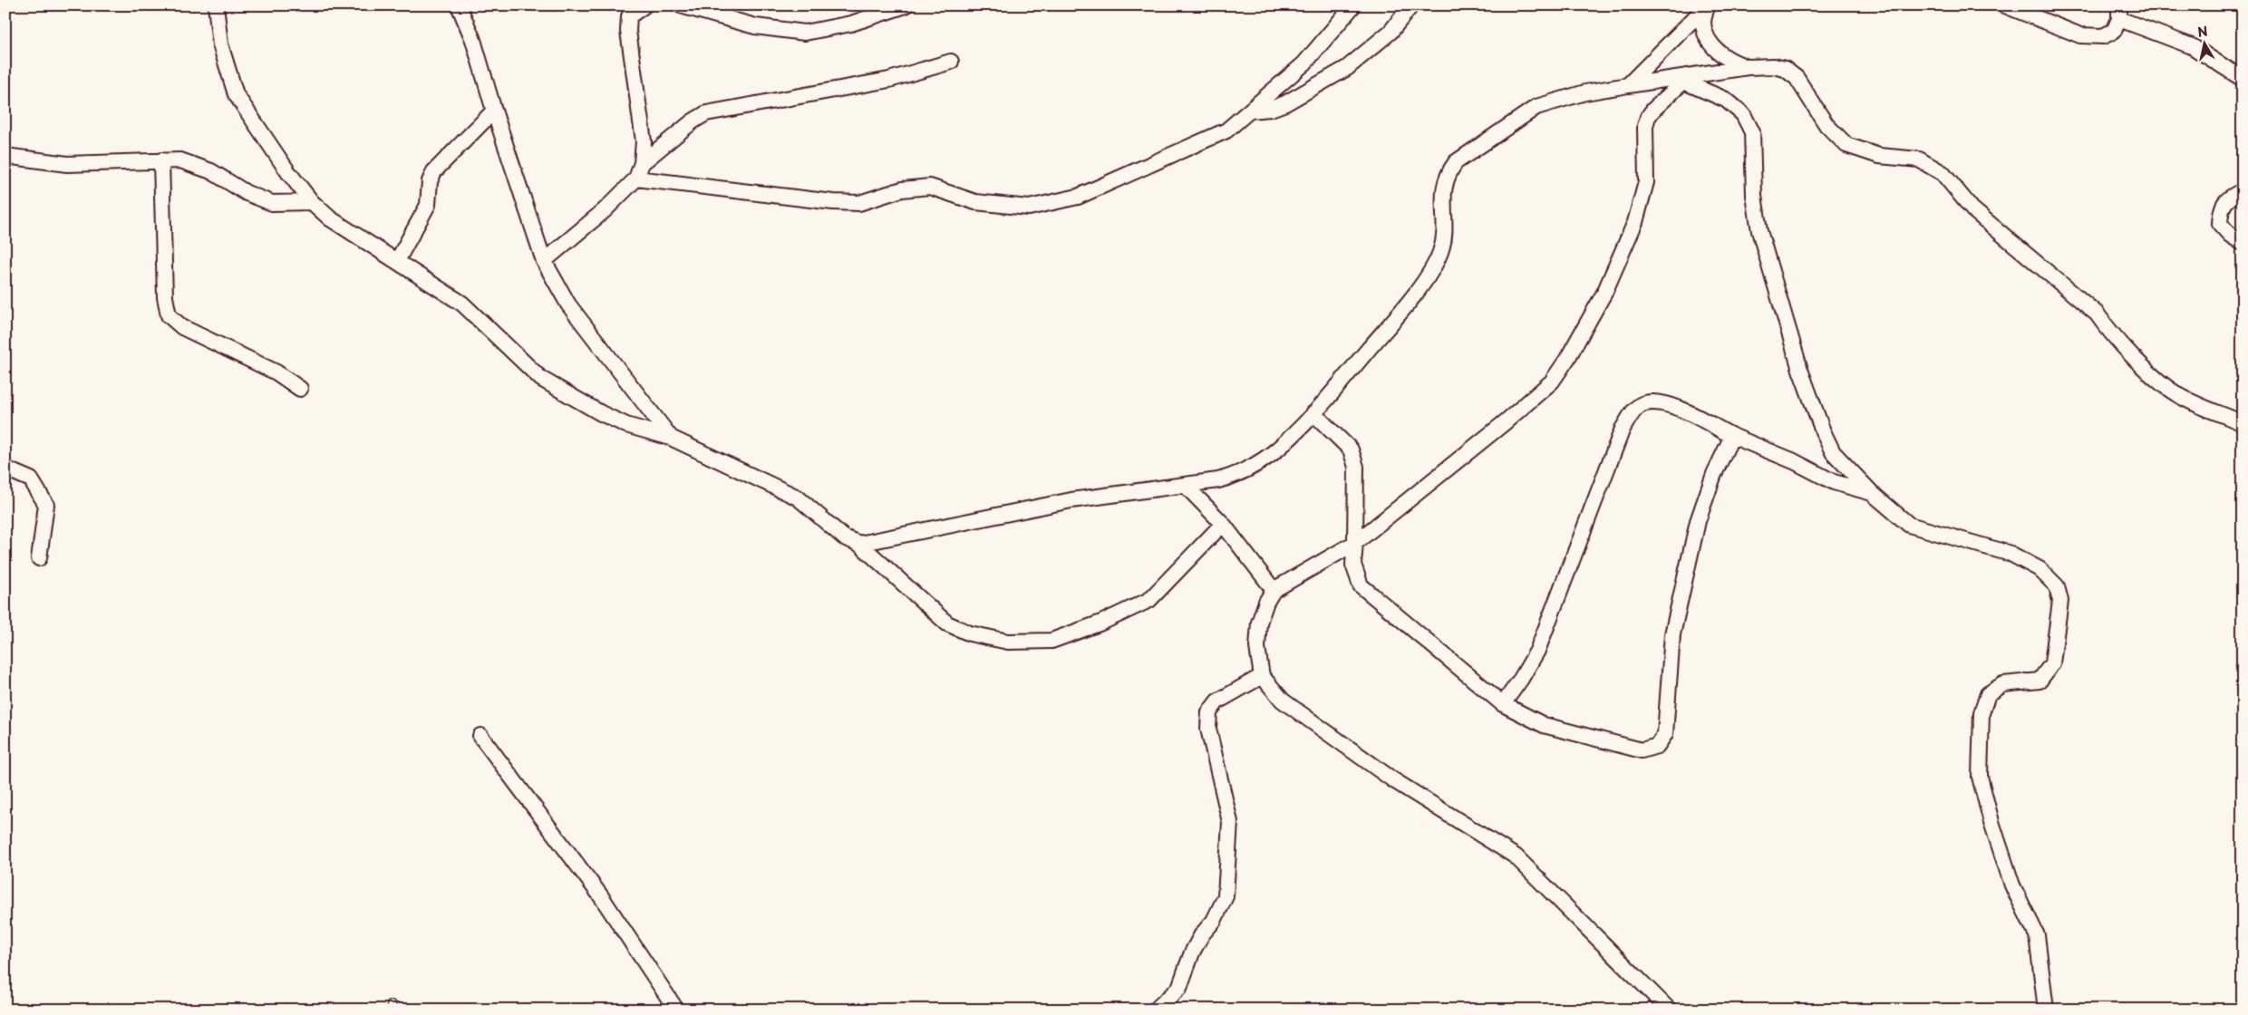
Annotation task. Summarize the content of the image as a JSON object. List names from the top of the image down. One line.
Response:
{"north":"top"}
